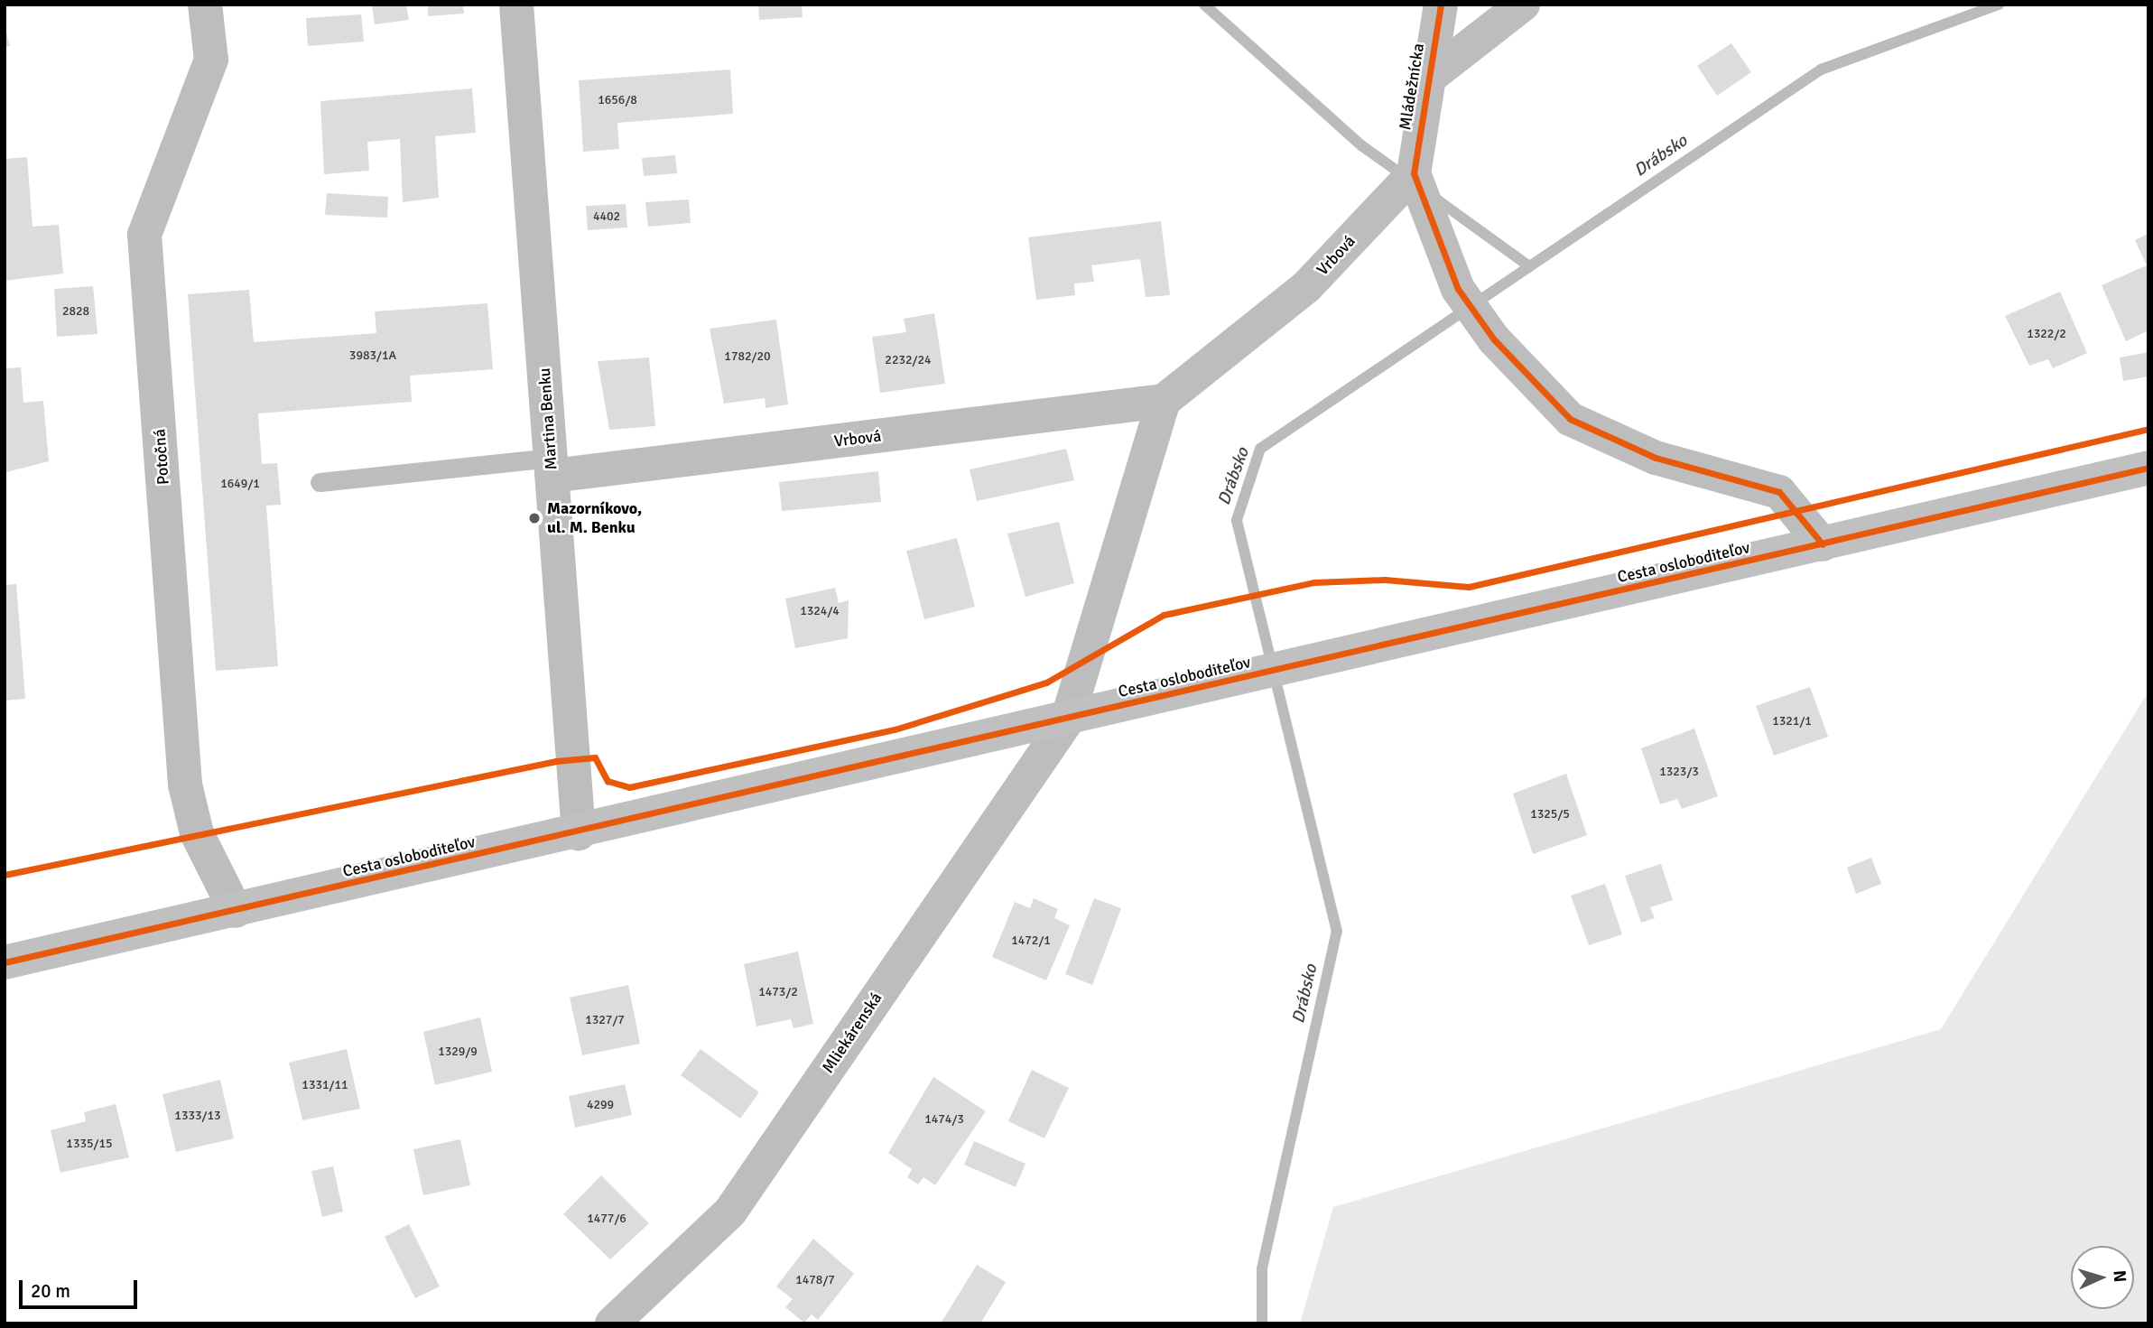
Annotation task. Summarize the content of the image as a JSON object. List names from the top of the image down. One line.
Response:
{"streets":{"main road":["Cesta osloboditeľov"],"street":["Mládežnícka","Vrbová","Martina Benku","Potočná","Mliekárenská"]},"crossings":[["Mládežnícka","Vrbová"],["Vrbová","Martina Benku"],["Martina Benku","Cesta osloboditeľov"],["Potočná","Cesta osloboditeľov"],["Cesta osloboditeľov","Mliekárenská"]],"water":["Drábsko"],"places":["Mazorníkovo, ul. M. Benku"],"house_numbers":["1656/8","4402","2828","1322/2","3983/1A","1782/20","2232/24","1649/1","1324/4","1321/1","1323/3","1325/5","1472/1","1473/2","1327/7","1329/9","1331/11","4299","1333/13","1474/3","1335/15","1477/6","1478/7"],"scale_bar":"20 m","north":"right"}
